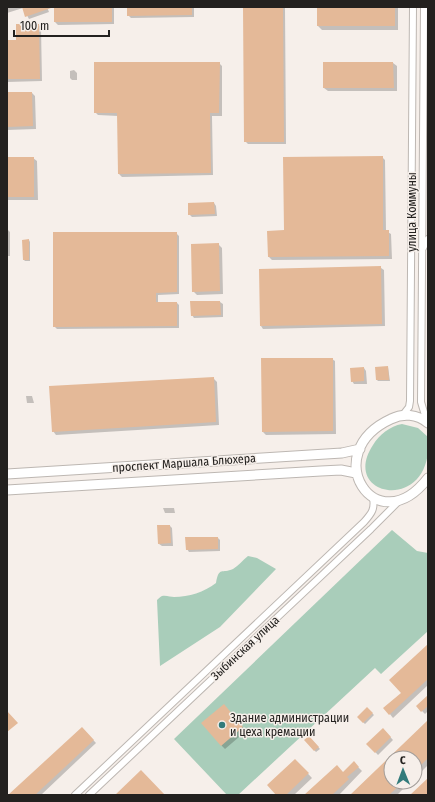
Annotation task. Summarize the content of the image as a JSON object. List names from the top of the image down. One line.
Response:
{"streets":{"street":["улица Коммуны","проспект Маршала Блюхера","Зыбинская улица"]},"places":["Здание администрации и цеха кремации"],"scale_bar":"100 m","north":"top"}
